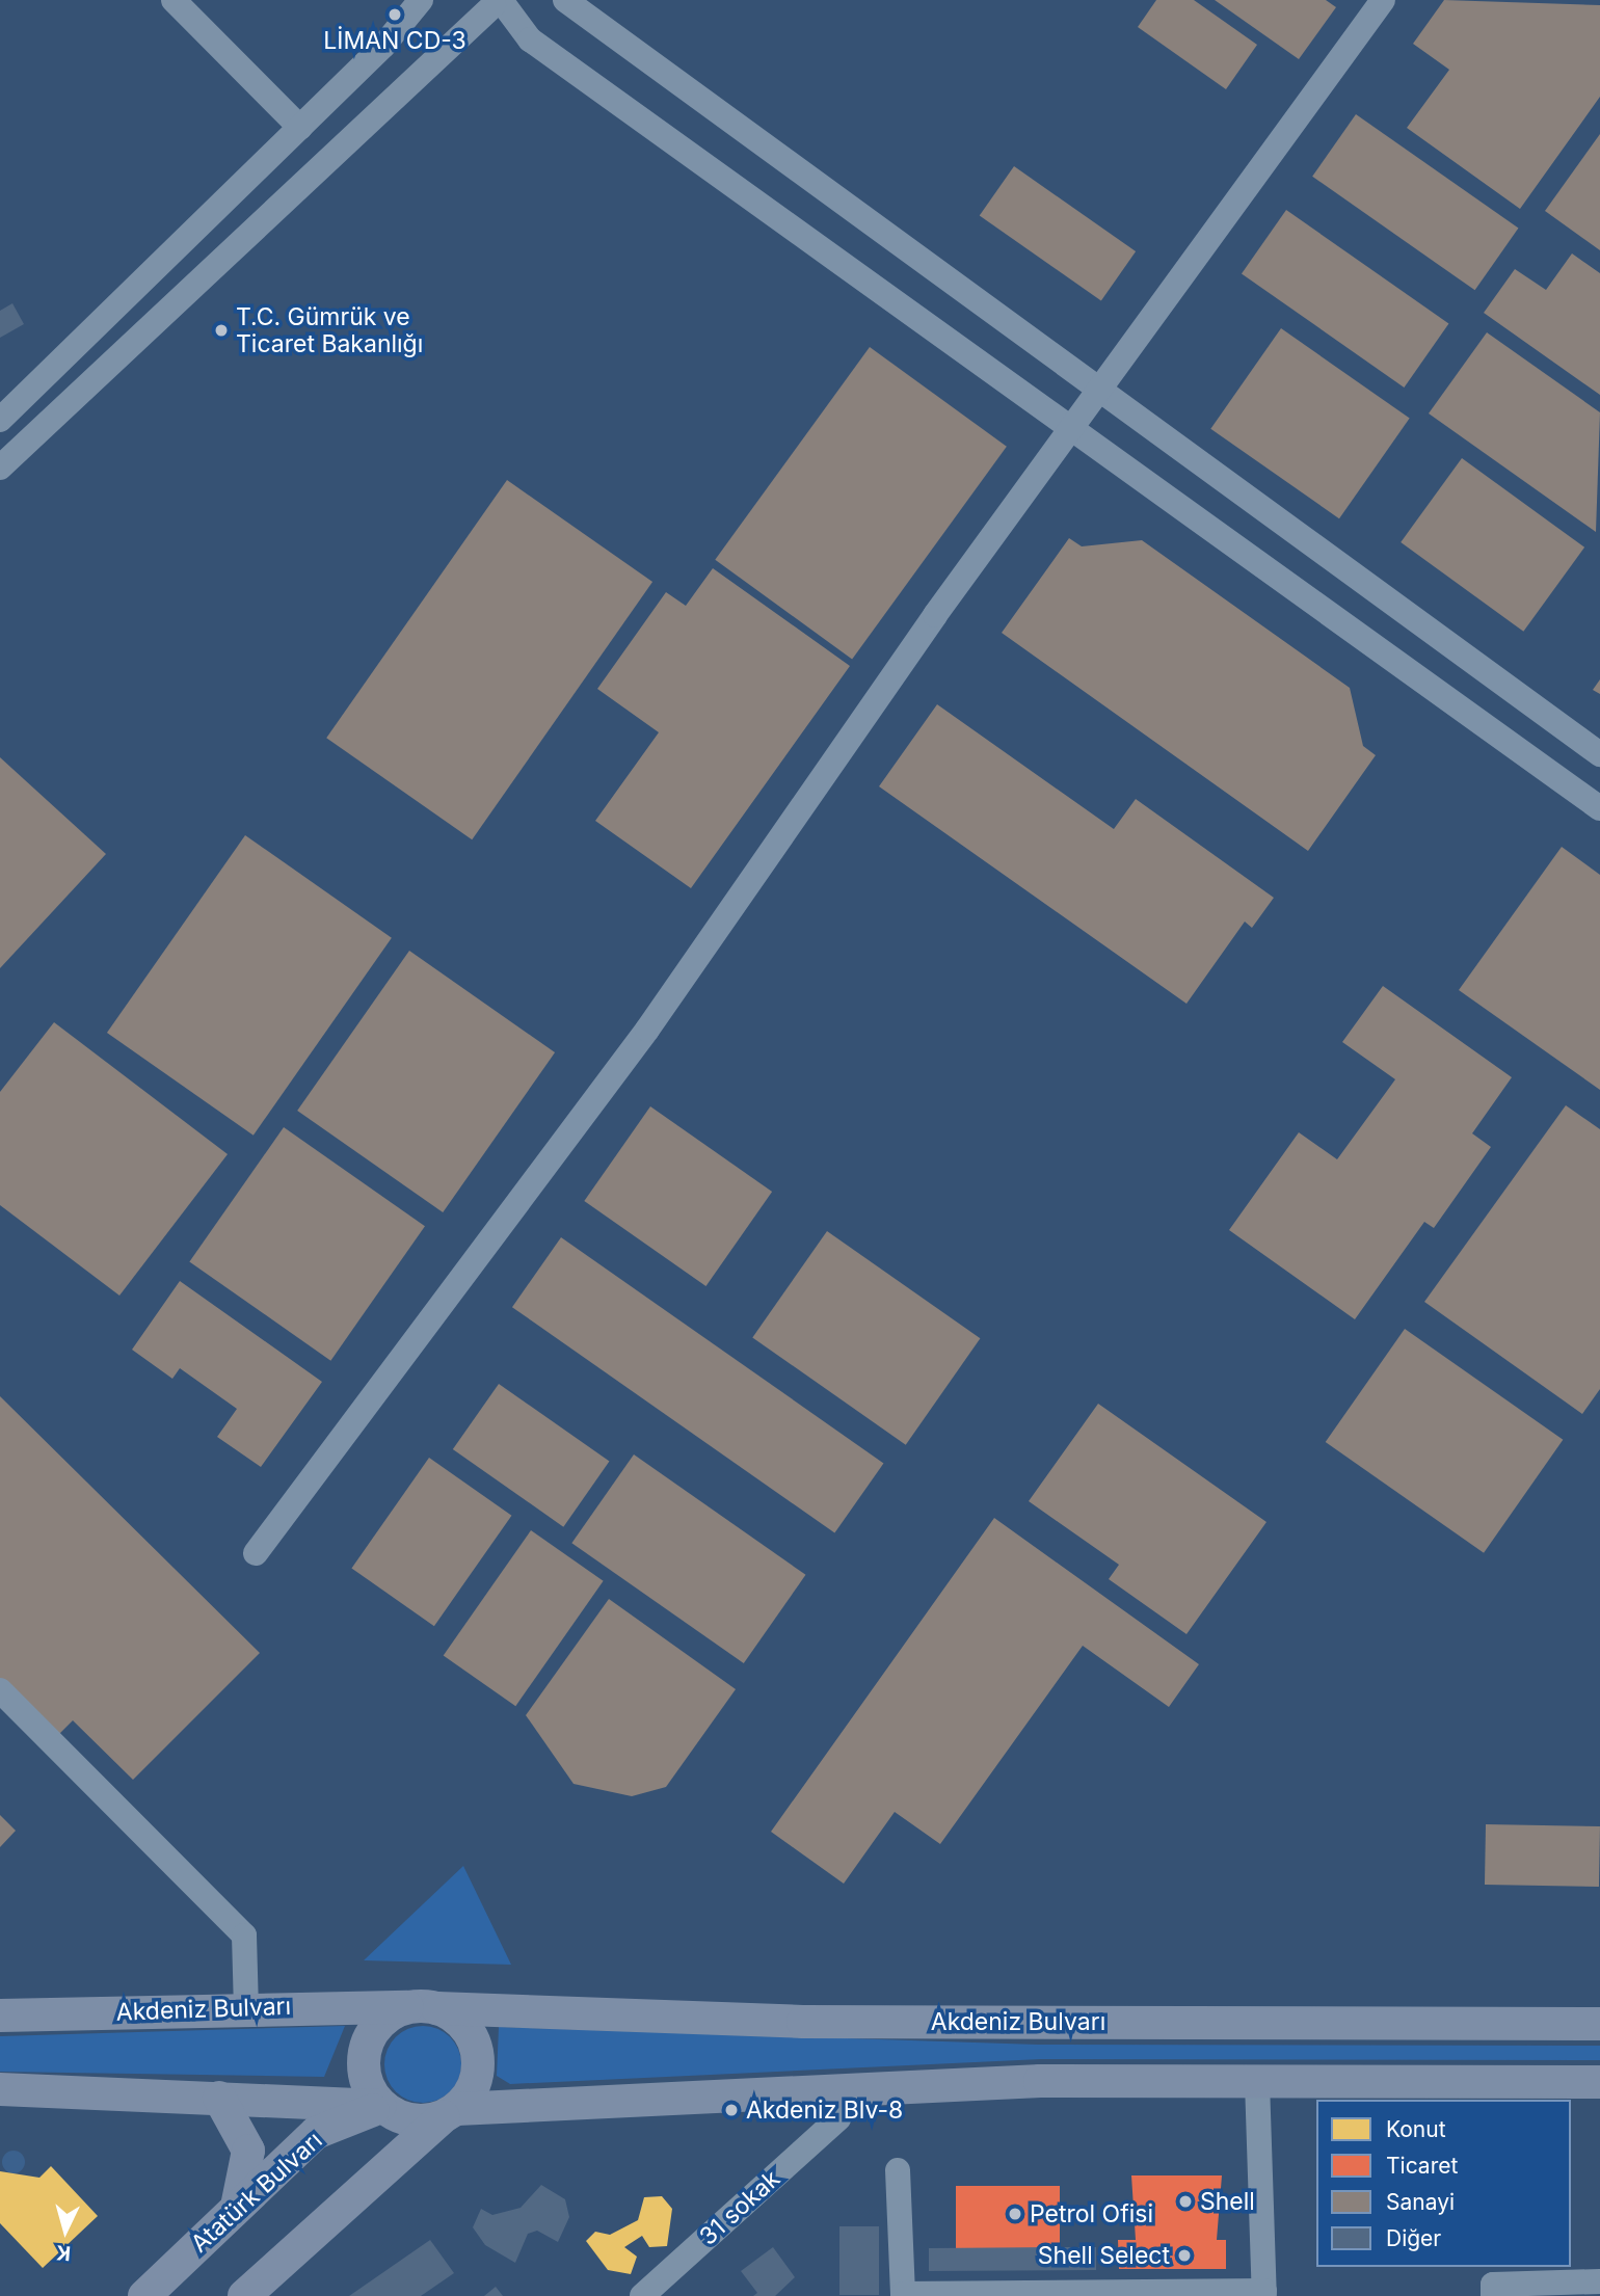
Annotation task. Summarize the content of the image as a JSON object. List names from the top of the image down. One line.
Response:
{"streets":{"main road":["Akdeniz Bulvarı","Atatürk Bulvarı"],"street":["31 sokak"]},"crossings":[["Akdeniz Bulvarı","Atatürk Bulvarı"]],"places":["LİMAN CD-3","T.C. Gümrük ve Ticaret Bakanlığı","Akdeniz Blv-8","Shell","Petrol Ofisi","Shell Select"],"legend":["Konut","Ticaret","Sanayi","Diğer"],"north":"bottom"}
